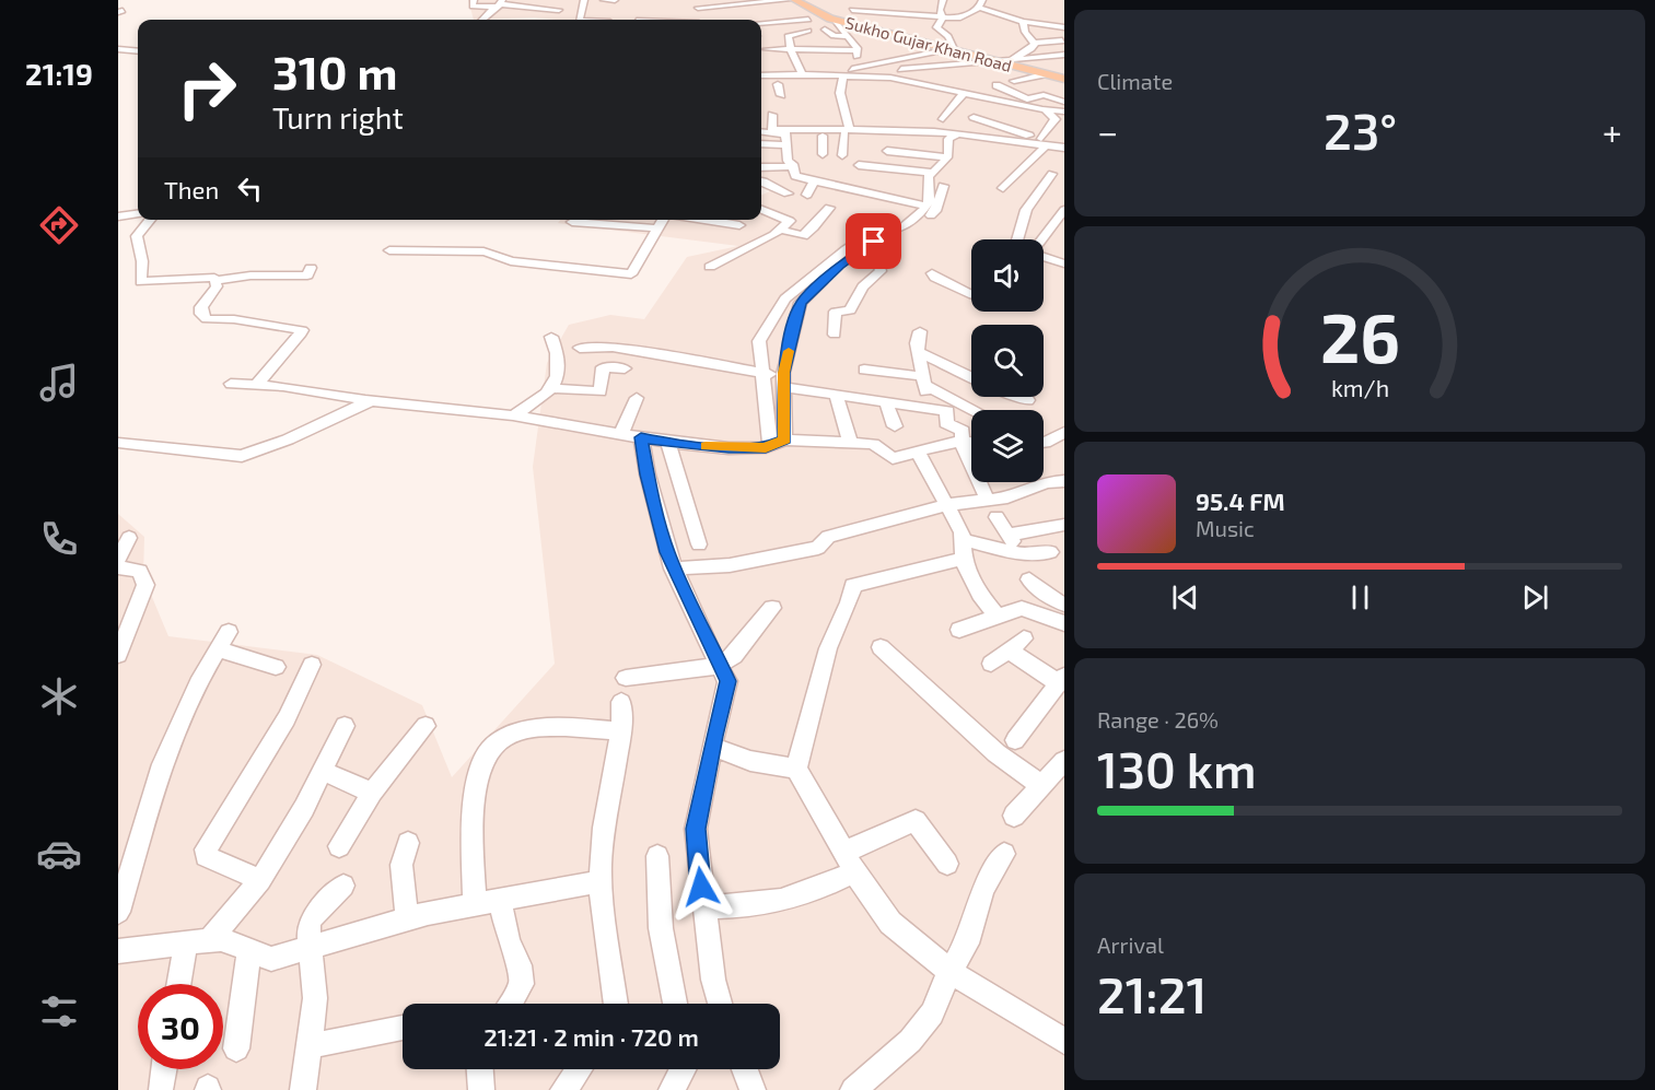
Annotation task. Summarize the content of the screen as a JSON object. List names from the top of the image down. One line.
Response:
{"streets":{"main road":["Sukho Gujar Khan Road"]},"page":{"tabs":"21:19","tile":["Climate",["Range · 26%","130 km"],["Arrival","21:21"]],"turn":["310 m","Turn right"],"heat":["−","23°","+"],"then":"Then","song":["95.4 FM","Music"],"limit":"30","trip":"21:21 · 2 min · 720 m","gauge":["26","km/h"]}}
